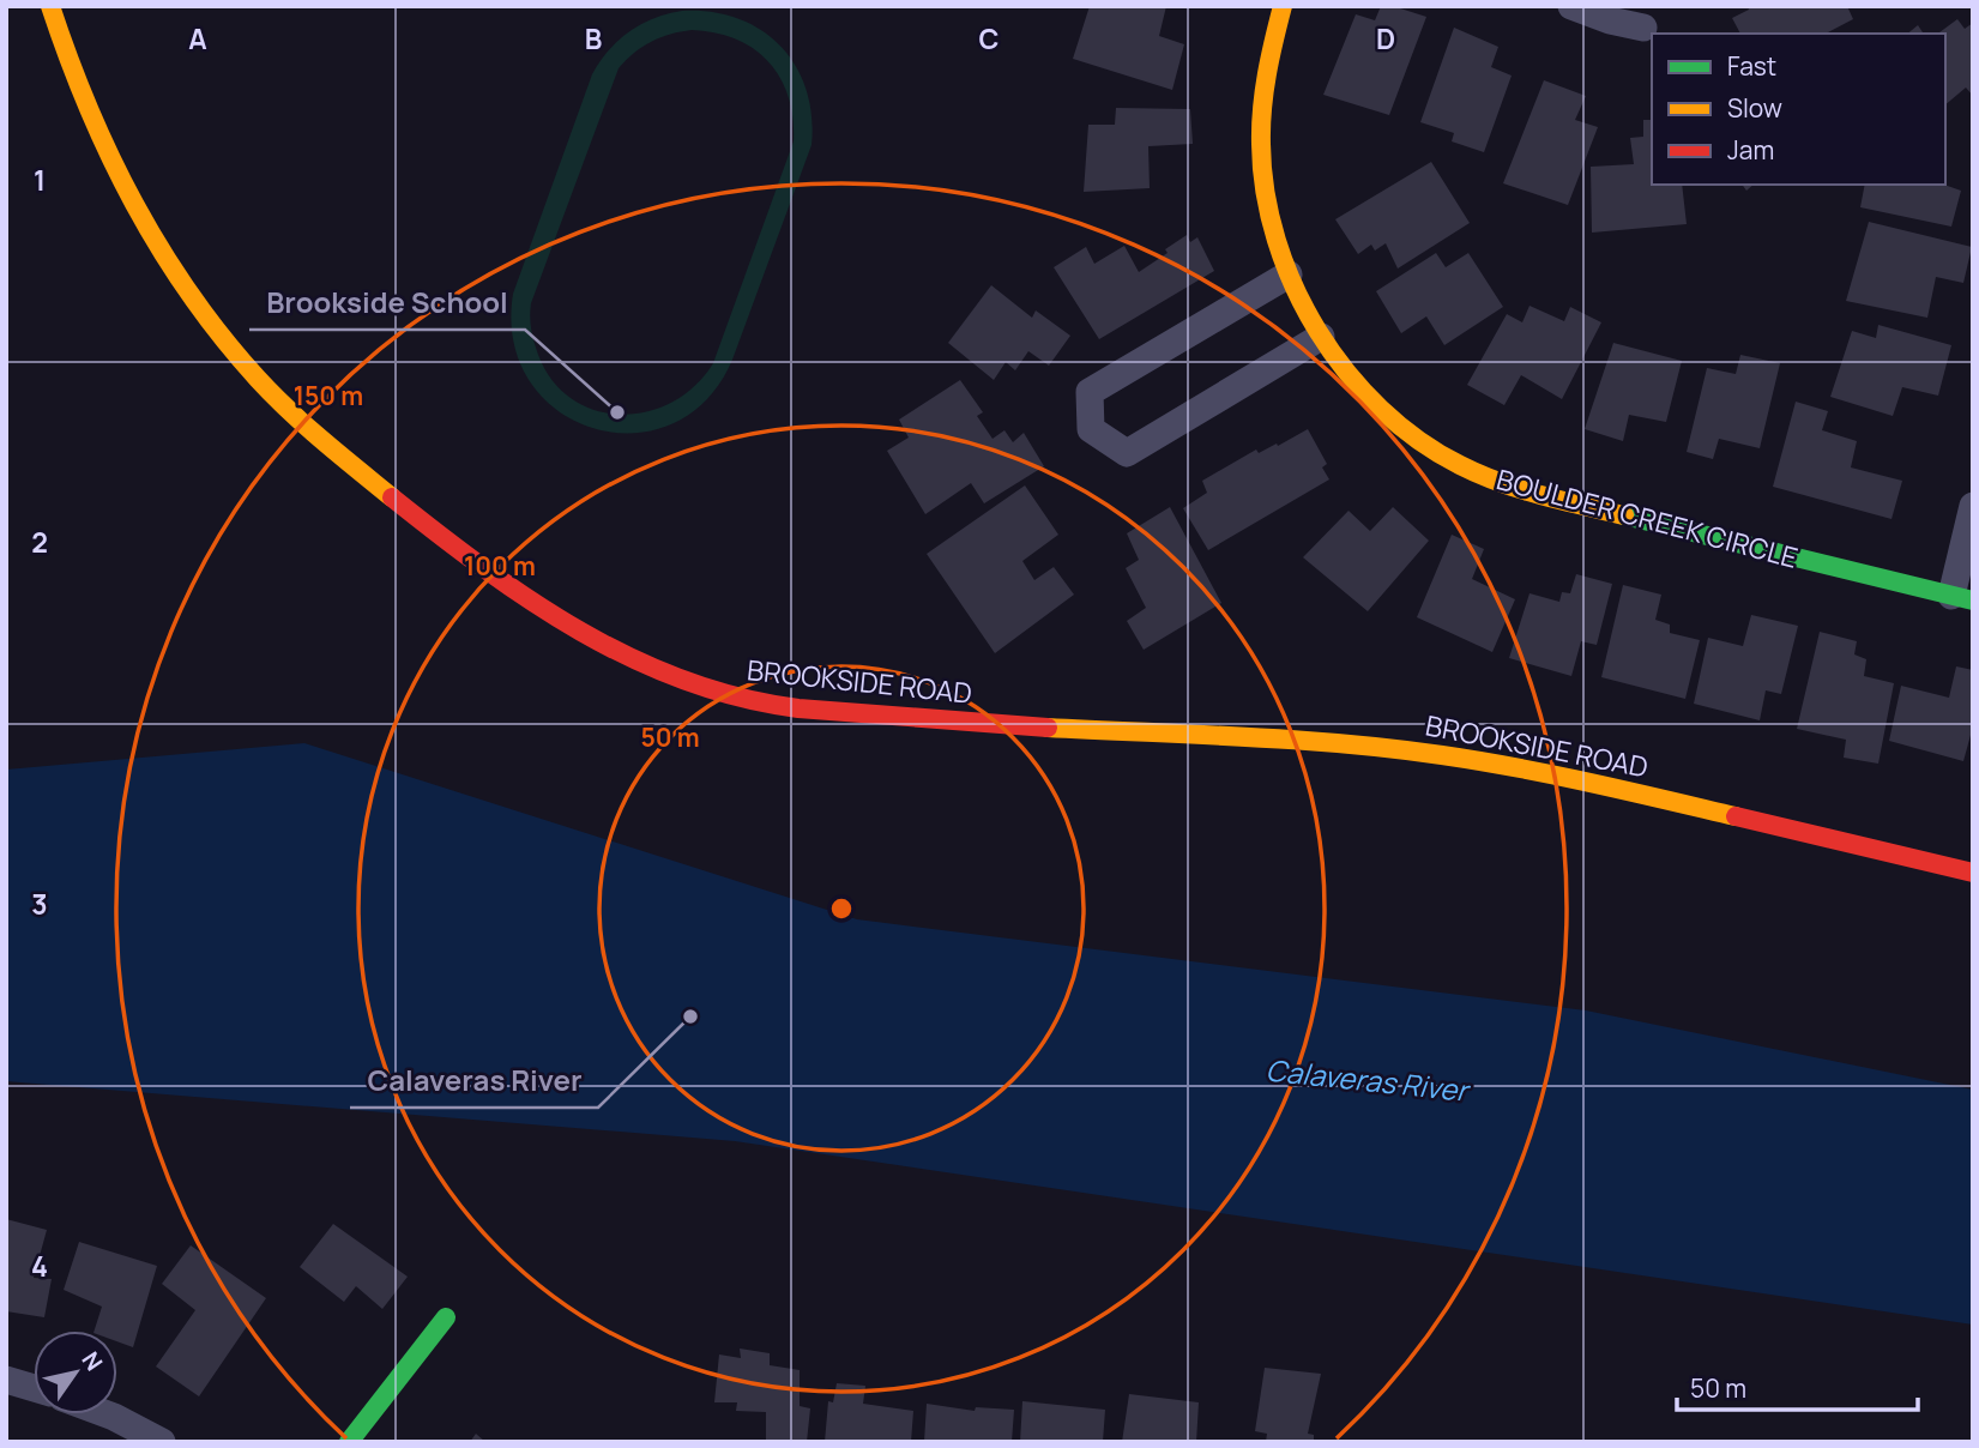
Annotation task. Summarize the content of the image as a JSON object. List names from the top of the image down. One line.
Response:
{"streets":{"street":["BOULDER CREEK CIRCLE","BROOKSIDE ROAD"]},"water":["Calaveras River"],"places":["Brookside School","Calaveras River"],"legend":["Fast","Slow","Jam"],"scale_bar":"50 m","north":"top right","grid":{"columns":["A","B","C","D"],"rows":["1","2","3","4"]},"rings":["150 m","100 m","50 m"]}
